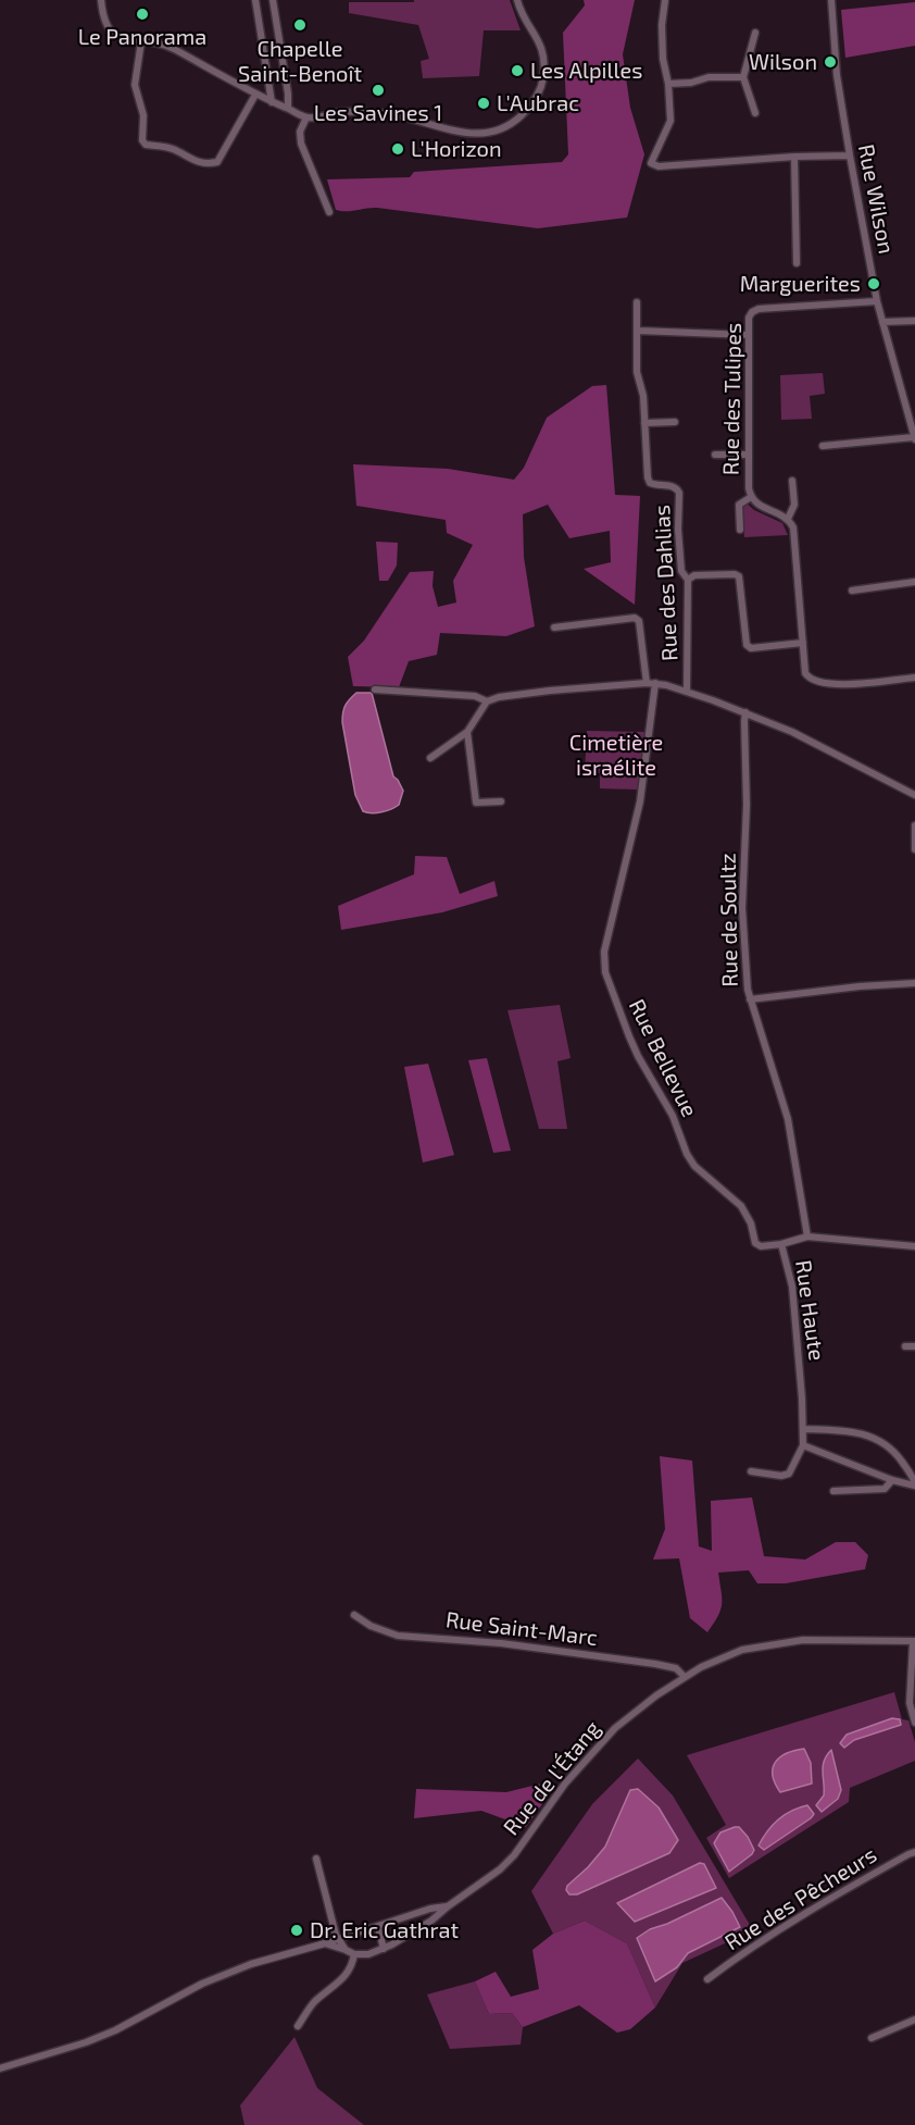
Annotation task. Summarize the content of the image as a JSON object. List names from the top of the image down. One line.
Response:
{"streets":{"street":["Rue Wilson","Rue des Tulipes","Rue des Dahlias","Rue de Soultz","Rue Bellevue","Rue Haute","Rue Saint-Marc","Rue de l'Étang","Rue des Pêcheurs"]},"crossings":[["Rue Wilson","Rue des Tulipes"],["Rue de Soultz","Rue Haute"],["Rue Bellevue","Rue Haute"],["Rue Saint-Marc","Rue de l'Étang"]],"parks":["Cimetière israélite"],"places":["Le Panorama","Chapelle Saint-Benoît","Wilson","Les Alpilles","Les Savines 1","L'Aubrac","L'Horizon","Marguerites","Dr. Eric Gathrat"]}
